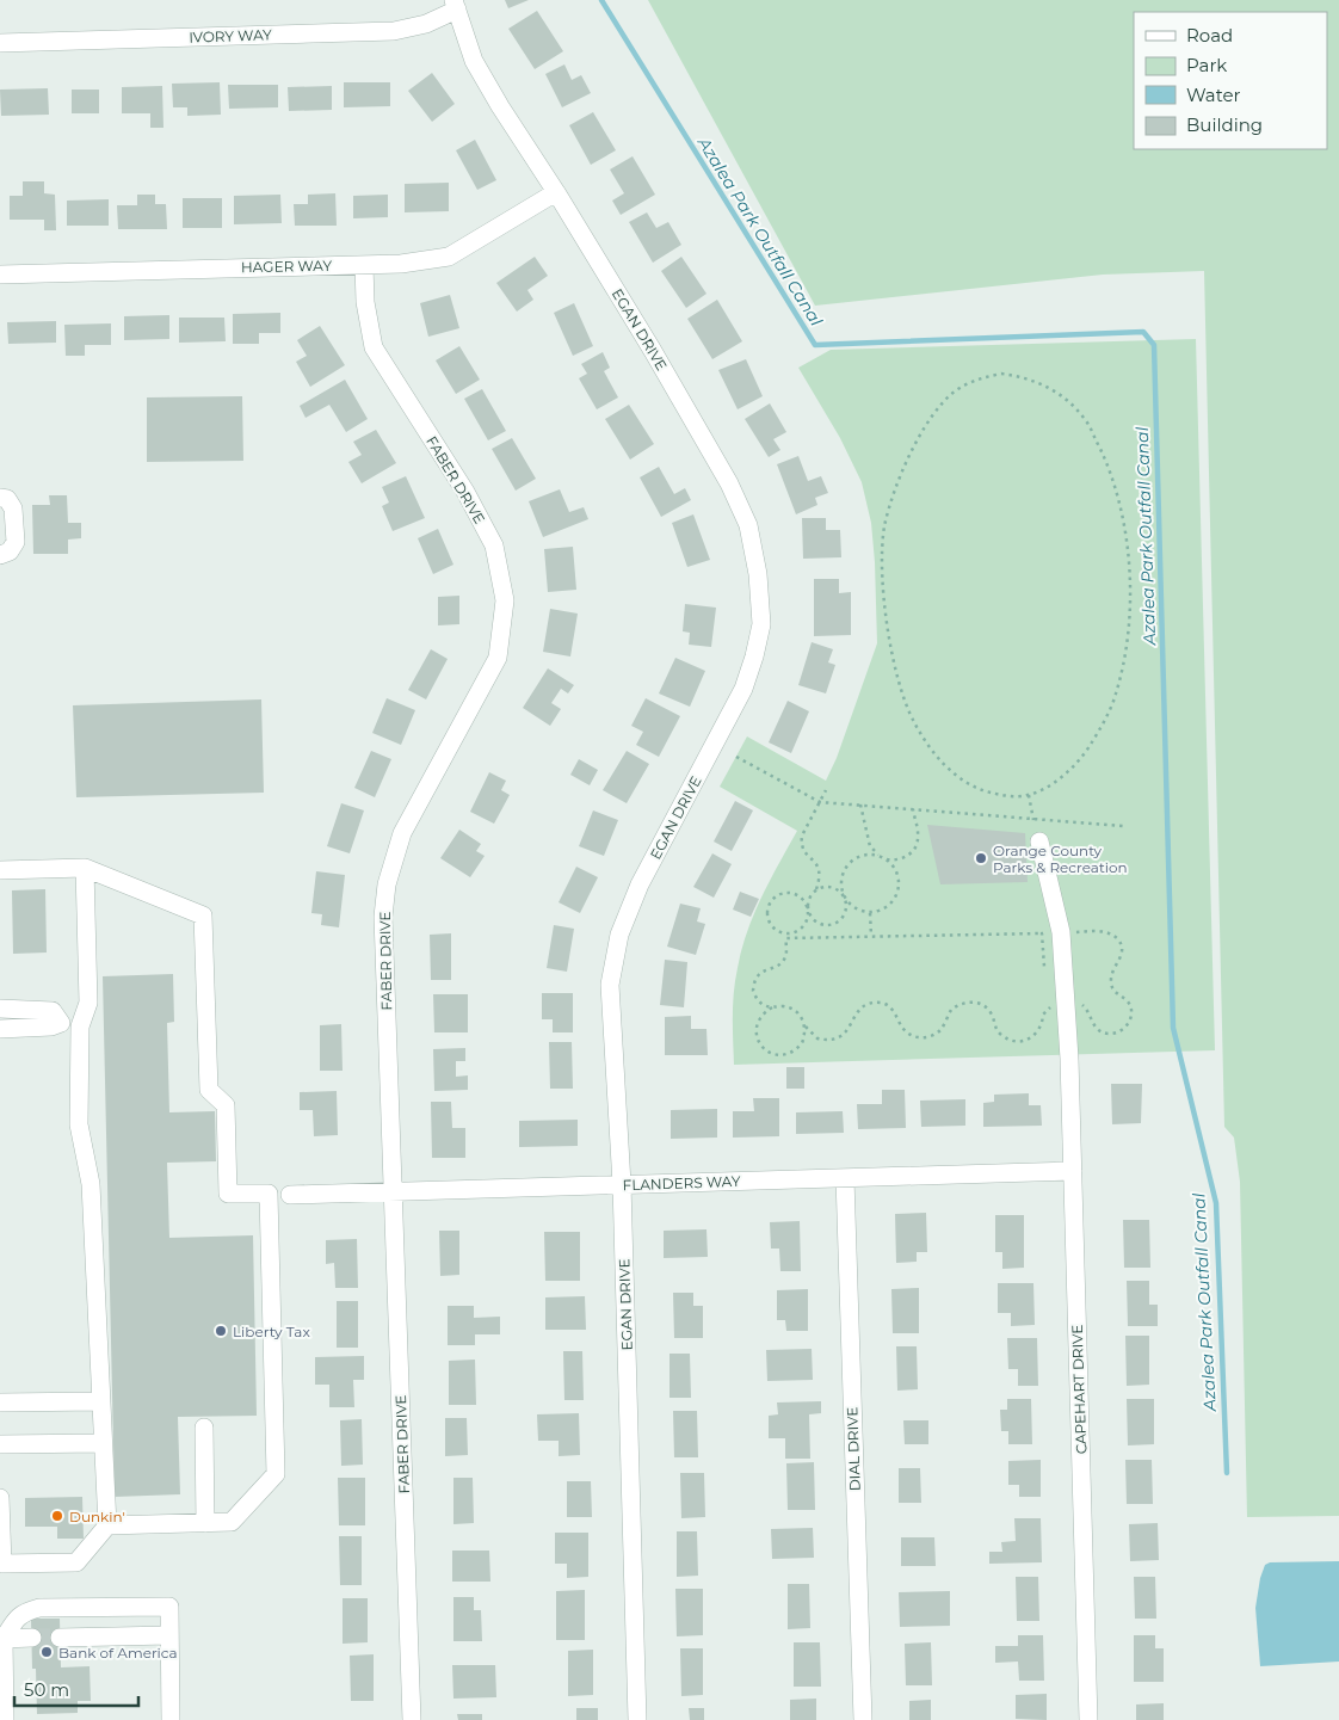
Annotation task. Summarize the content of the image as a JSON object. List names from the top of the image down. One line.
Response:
{"streets":{"street":["IVORY WAY","HAGER WAY","EGAN DRIVE","FABER DRIVE","FLANDERS WAY","CAPEHART DRIVE","DIAL DRIVE"]},"crossings":[["IVORY WAY","EGAN DRIVE"],["HAGER WAY","EGAN DRIVE"],["HAGER WAY","FABER DRIVE"],["EGAN DRIVE","FLANDERS WAY"],["FABER DRIVE","FLANDERS WAY"],["FLANDERS WAY","CAPEHART DRIVE"],["FLANDERS WAY","DIAL DRIVE"]],"water":["Azalea Park Outfall Canal"],"places":["Orange County Parks & Recreation","Liberty Tax","Dunkin'","Bank of America"],"legend":["Road","Park","Water","Building"],"scale_bar":"50 m"}
